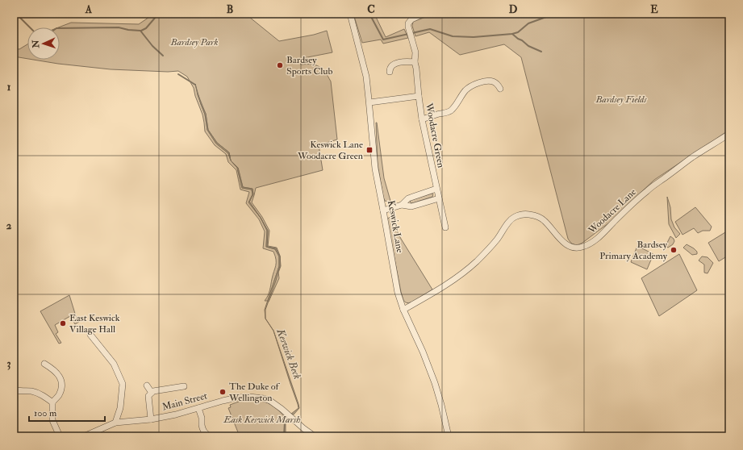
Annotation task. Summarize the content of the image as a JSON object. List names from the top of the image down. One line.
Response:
{"streets":{"street":["Woodacre Green","Woodacre Lane","Keswick Lane","Main Street"]},"crossings":[["Woodacre Green","Keswick Lane"],["Woodacre Lane","Keswick Lane"]],"water":["Keswick Beck"],"parks":["Bardsey Park","Bardsey Fields","Eask Keswick Marsh"],"places":{"other":["Bardsey Sports Club","Bardsey Primary Academy","East Keswick Village Hall","The Duke of Wellington"],"transit":["Keswick Lane Woodacre Green"]},"scale_bar":"100 m","north":"left","grid":{"columns":["A","B","C","D","E"],"rows":["1","2","3"]}}
